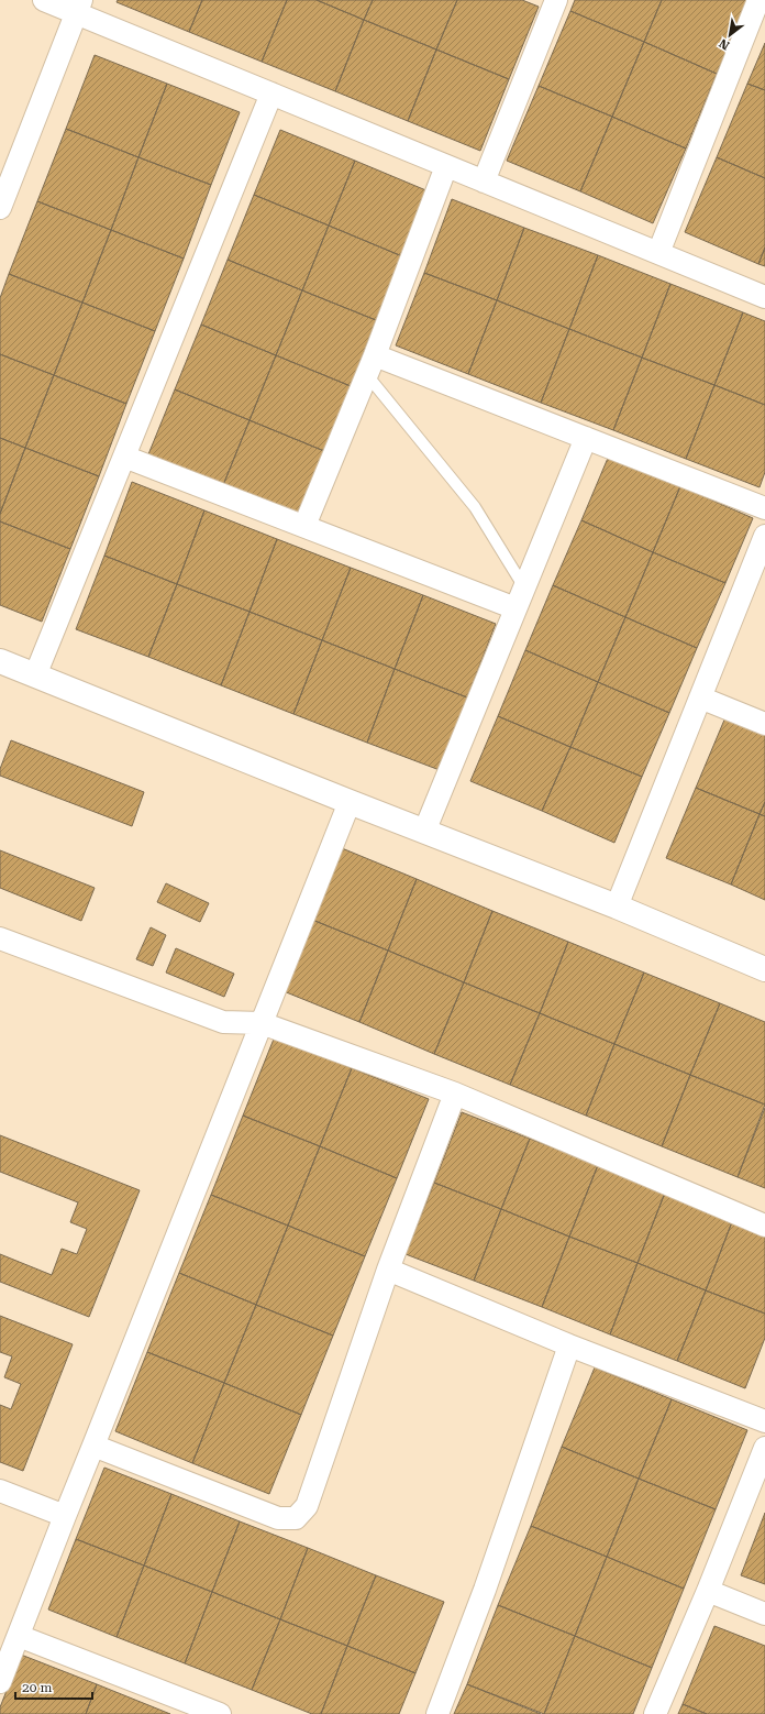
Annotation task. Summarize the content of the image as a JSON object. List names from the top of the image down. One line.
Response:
{"scale_bar":"20 m","north":"bottom left"}
